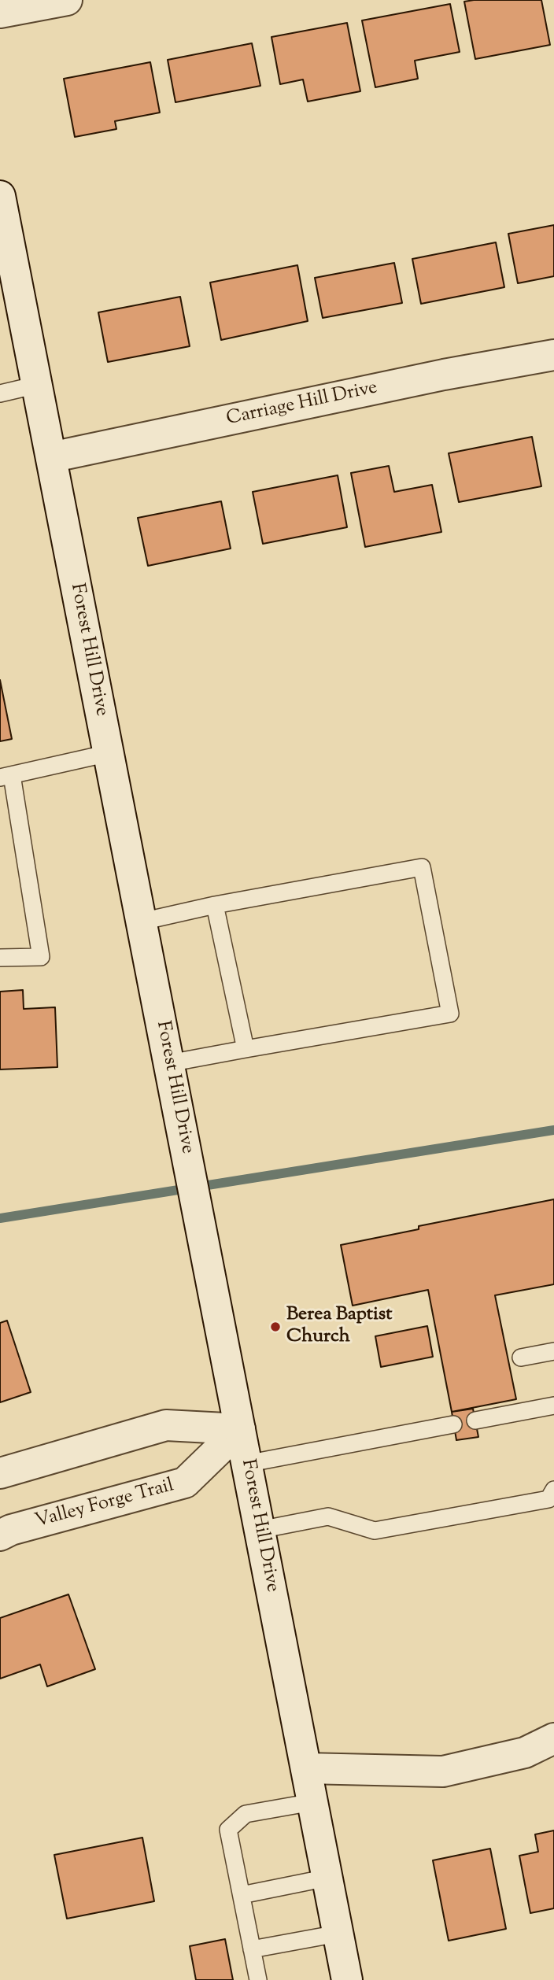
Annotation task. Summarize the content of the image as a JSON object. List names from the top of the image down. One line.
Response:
{"streets":{"main road":["Carriage Hill Drive","Forest Hill Drive","Valley Forge Trail"]},"crossings":[["Carriage Hill Drive","Forest Hill Drive"],["Forest Hill Drive","Valley Forge Trail"]],"places":["Berea Baptist Church"]}
